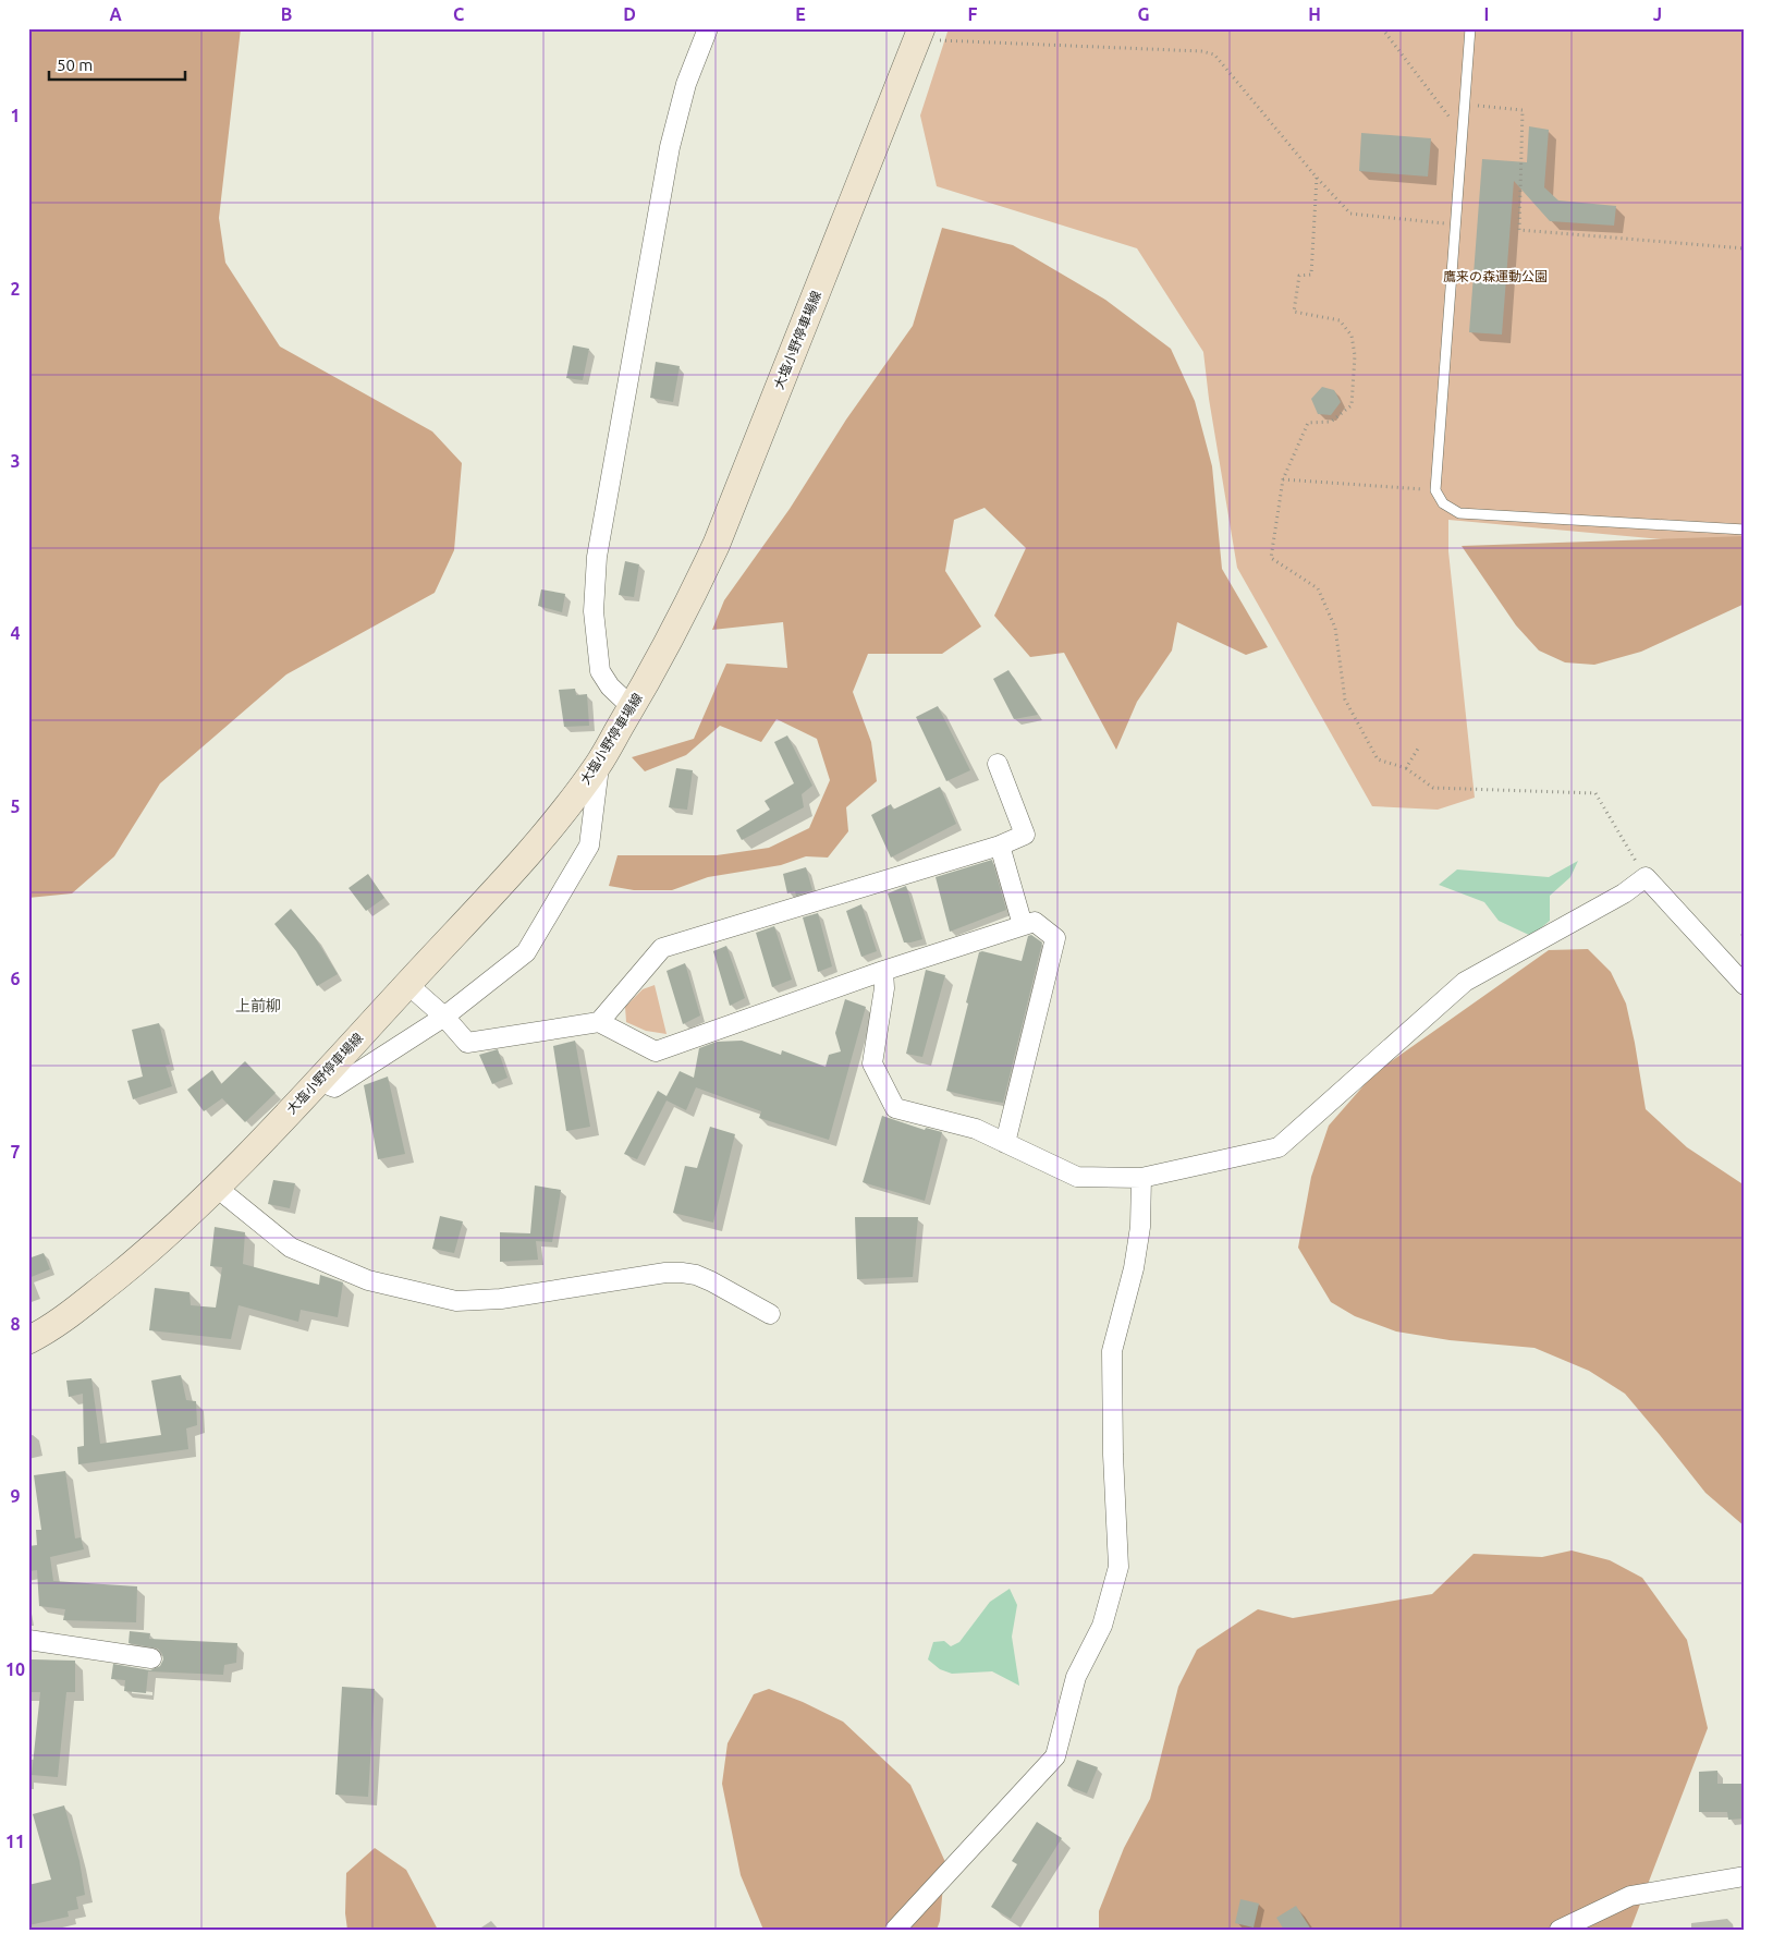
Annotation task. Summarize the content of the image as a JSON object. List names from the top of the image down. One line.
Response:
{"streets":{"main road":["大塩小野停車場線"]},"districts":["上前柳"],"parks":["鷹来の森運動公園"],"scale_bar":"50 m","grid":{"columns":["A","B","C","D","E","F","G","H","I","J"],"rows":["1","2","3","4","5","6","7","8","9","10","11"]}}
